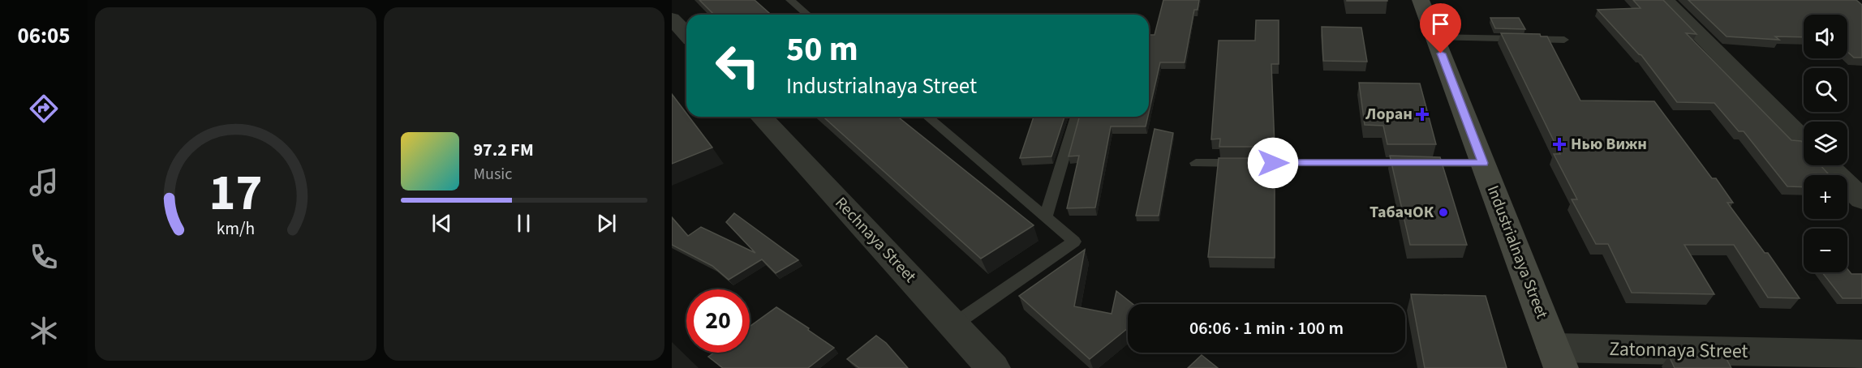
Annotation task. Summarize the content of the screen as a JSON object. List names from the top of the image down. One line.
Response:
{"streets":{"main road":["Industrialnaya Street"],"street":["Rechnaya Street","Zatonnaya Street"]},"crossings":[["Industrialnaya Street","Zatonnaya Street"]],"places":{"health":["Лоран","Нью Вижн"],"other":["ТабачОК"]},"page":{"tabs":"06:05","map_buttons":["+","−"],"turn":["50 m","Industrialnaya Street"],"song":["97.2 FM","Music"],"limit":"20","trip":"06:06 · 1 min · 100 m","gauge":["17","km/h"]}}
